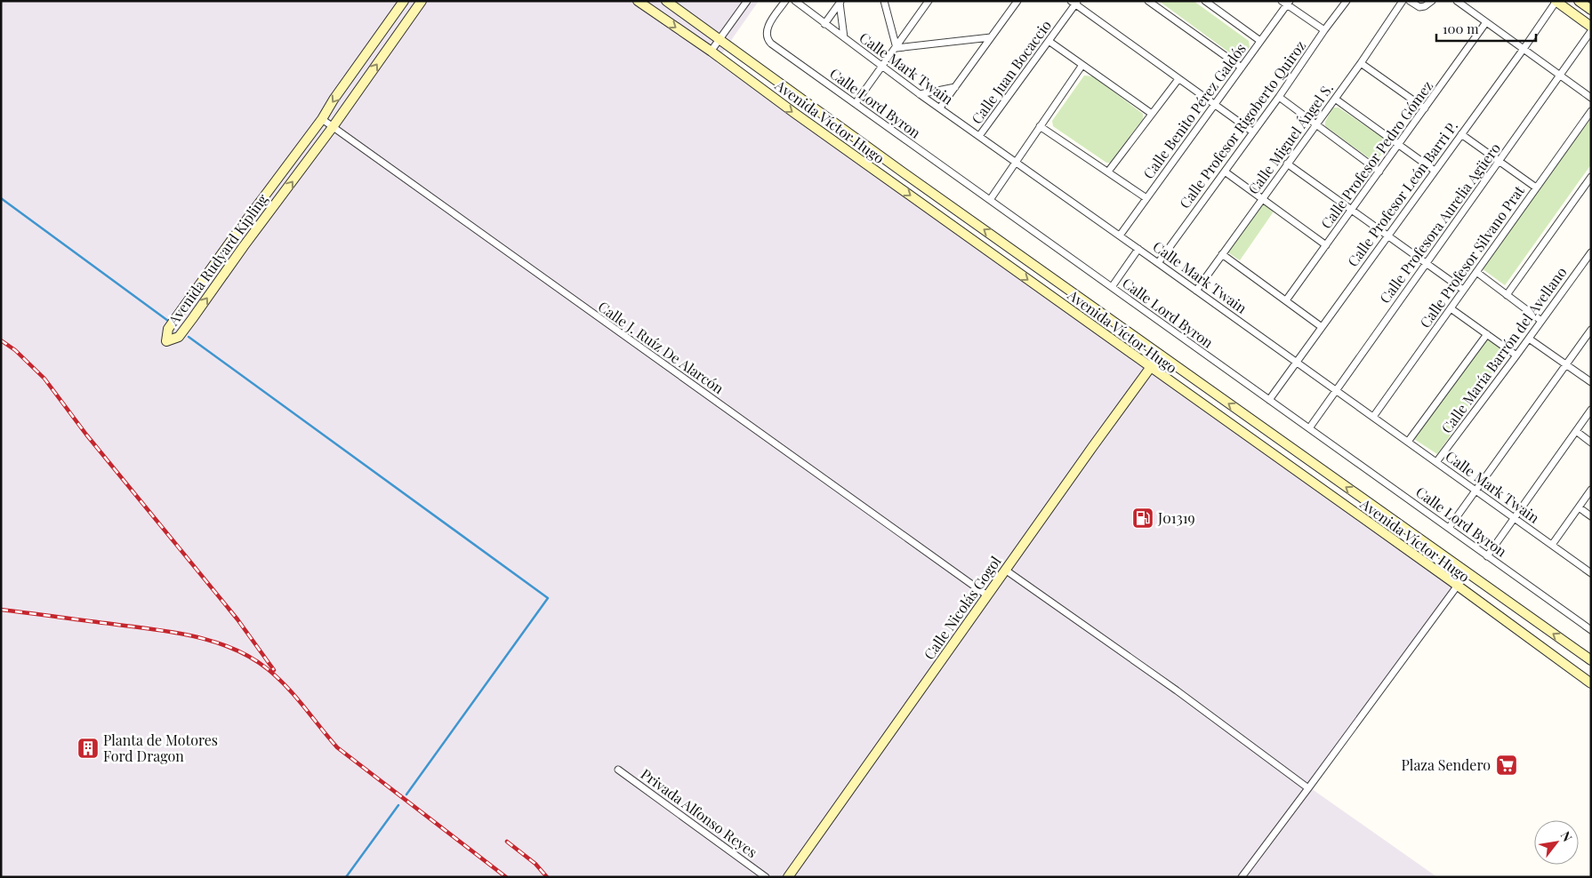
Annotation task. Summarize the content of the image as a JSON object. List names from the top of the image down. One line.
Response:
{"streets":{"street":["Calle Mark Twain","Calle Juan Bocaccio","Calle Lord Byron","Calle Benito Pérez Galdós","Avenida Víctor Hugo","Calle Profesor Rigoberto Quiroz","Calle Miguel Ángel S.","Calle Profesor Pedro Gómez","Calle Profesor León Barri P.","Calle Profesora Aurelia Agüero","Calle Profesor Silvano Prat","Avenida Rudyard Kipling","Calle J. Ruíz De Alarcón","Calle María Barrón del Avellano","Calle Nicolás Gogol","Privada Alfonso Reyes"]},"crossings":[["Calle Mark Twain","Calle Juan Bocaccio"],["Calle Mark Twain","Calle Benito Pérez Galdós"],["Calle Mark Twain","Calle Profesor Rigoberto Quiroz"],["Calle Mark Twain","Calle Miguel Ángel S."],["Calle Mark Twain","Calle Profesor León Barri P."],["Calle Mark Twain","Calle Profesora Aurelia Agüero"],["Calle Mark Twain","Calle Profesor Silvano Prat"],["Calle Mark Twain","Calle María Barrón del Avellano"],["Calle Lord Byron","Calle Profesor León Barri P."],["Calle Lord Byron","Calle Profesora Aurelia Agüero"],["Avenida Víctor Hugo","Calle Nicolás Gogol"],["Avenida Rudyard Kipling","Calle J. Ruíz De Alarcón"],["Calle J. Ruíz De Alarcón","Calle Nicolás Gogol"]],"places":{"fuel station":["J01319"],"building":["Planta de Motores Ford Dragon"],"supermarket":["Plaza Sendero"]},"scale_bar":"100 m","north":"top right"}
